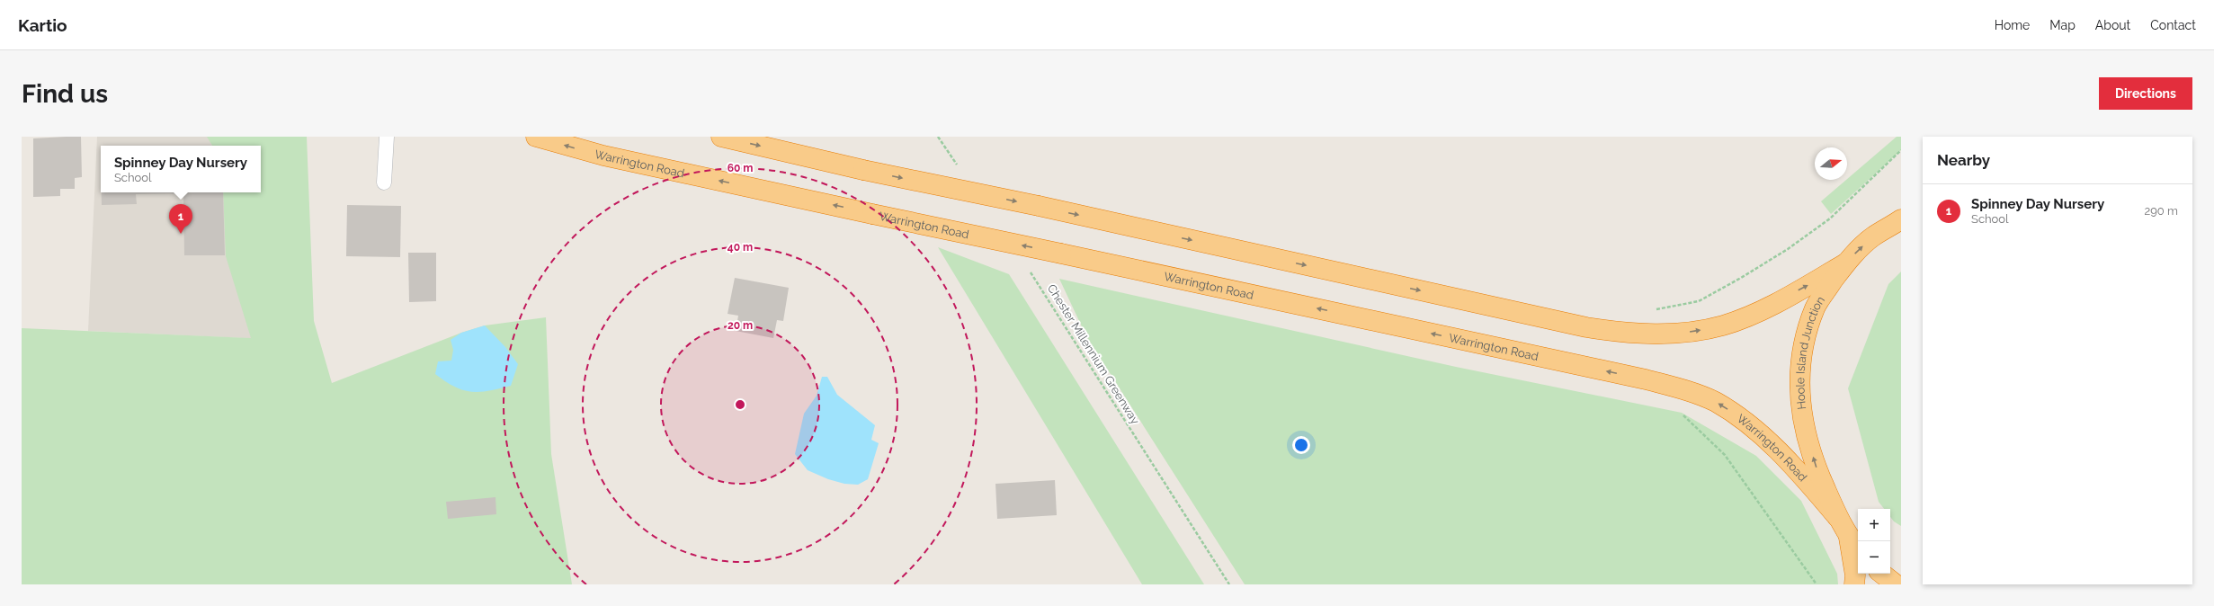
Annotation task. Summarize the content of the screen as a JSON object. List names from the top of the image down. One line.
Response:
{"streets":{"highway":["Warrington Road","Hoole Island Junction"],"path":["Chester Millennium Greenway"]},"crossings":[["Warrington Road","Hoole Island Junction"]],"one_way":["Hoole Island Junction"],"north":"right","page":{"header":"Kartio","nav":["Home","Map","About","Contact"],"buttons":"Directions","title":"Find us","heading":"Nearby","popup":["Spinney Day Nursery","School"],"list":[{"mark":"1","name":"Spinney Day Nursery","note":"School","value":"290 m"}],"pins":"1","map_buttons":["+","−"]},"rings":["60 m","40 m","20 m"]}
